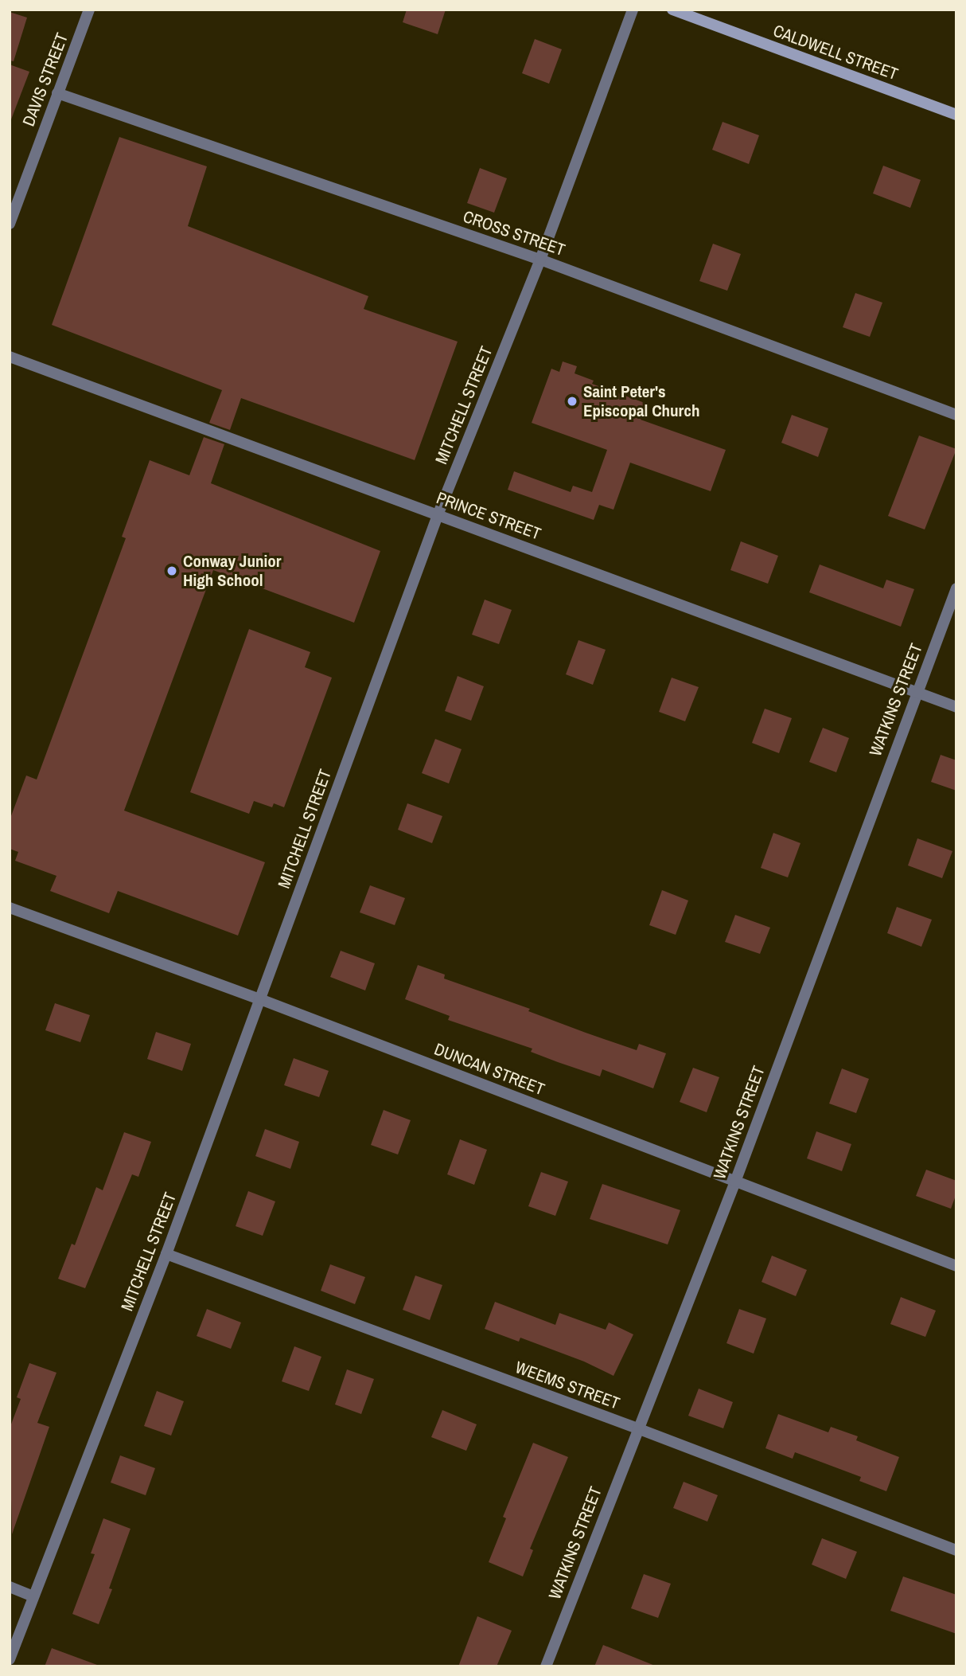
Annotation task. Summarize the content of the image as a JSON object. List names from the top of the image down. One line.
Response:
{"streets":{"main road":["CALDWELL STREET"],"street":["DAVIS STREET","CROSS STREET","MITCHELL STREET","PRINCE STREET","WATKINS STREET","DUNCAN STREET","WEEMS STREET"]},"crossings":[["DAVIS STREET","CROSS STREET"],["CROSS STREET","MITCHELL STREET"],["MITCHELL STREET","PRINCE STREET"],["MITCHELL STREET","DUNCAN STREET"],["MITCHELL STREET","WEEMS STREET"],["PRINCE STREET","WATKINS STREET"],["WATKINS STREET","DUNCAN STREET"],["WATKINS STREET","WEEMS STREET"]],"places":["Saint Peter's Episcopal Church","Conway Junior High School"]}
